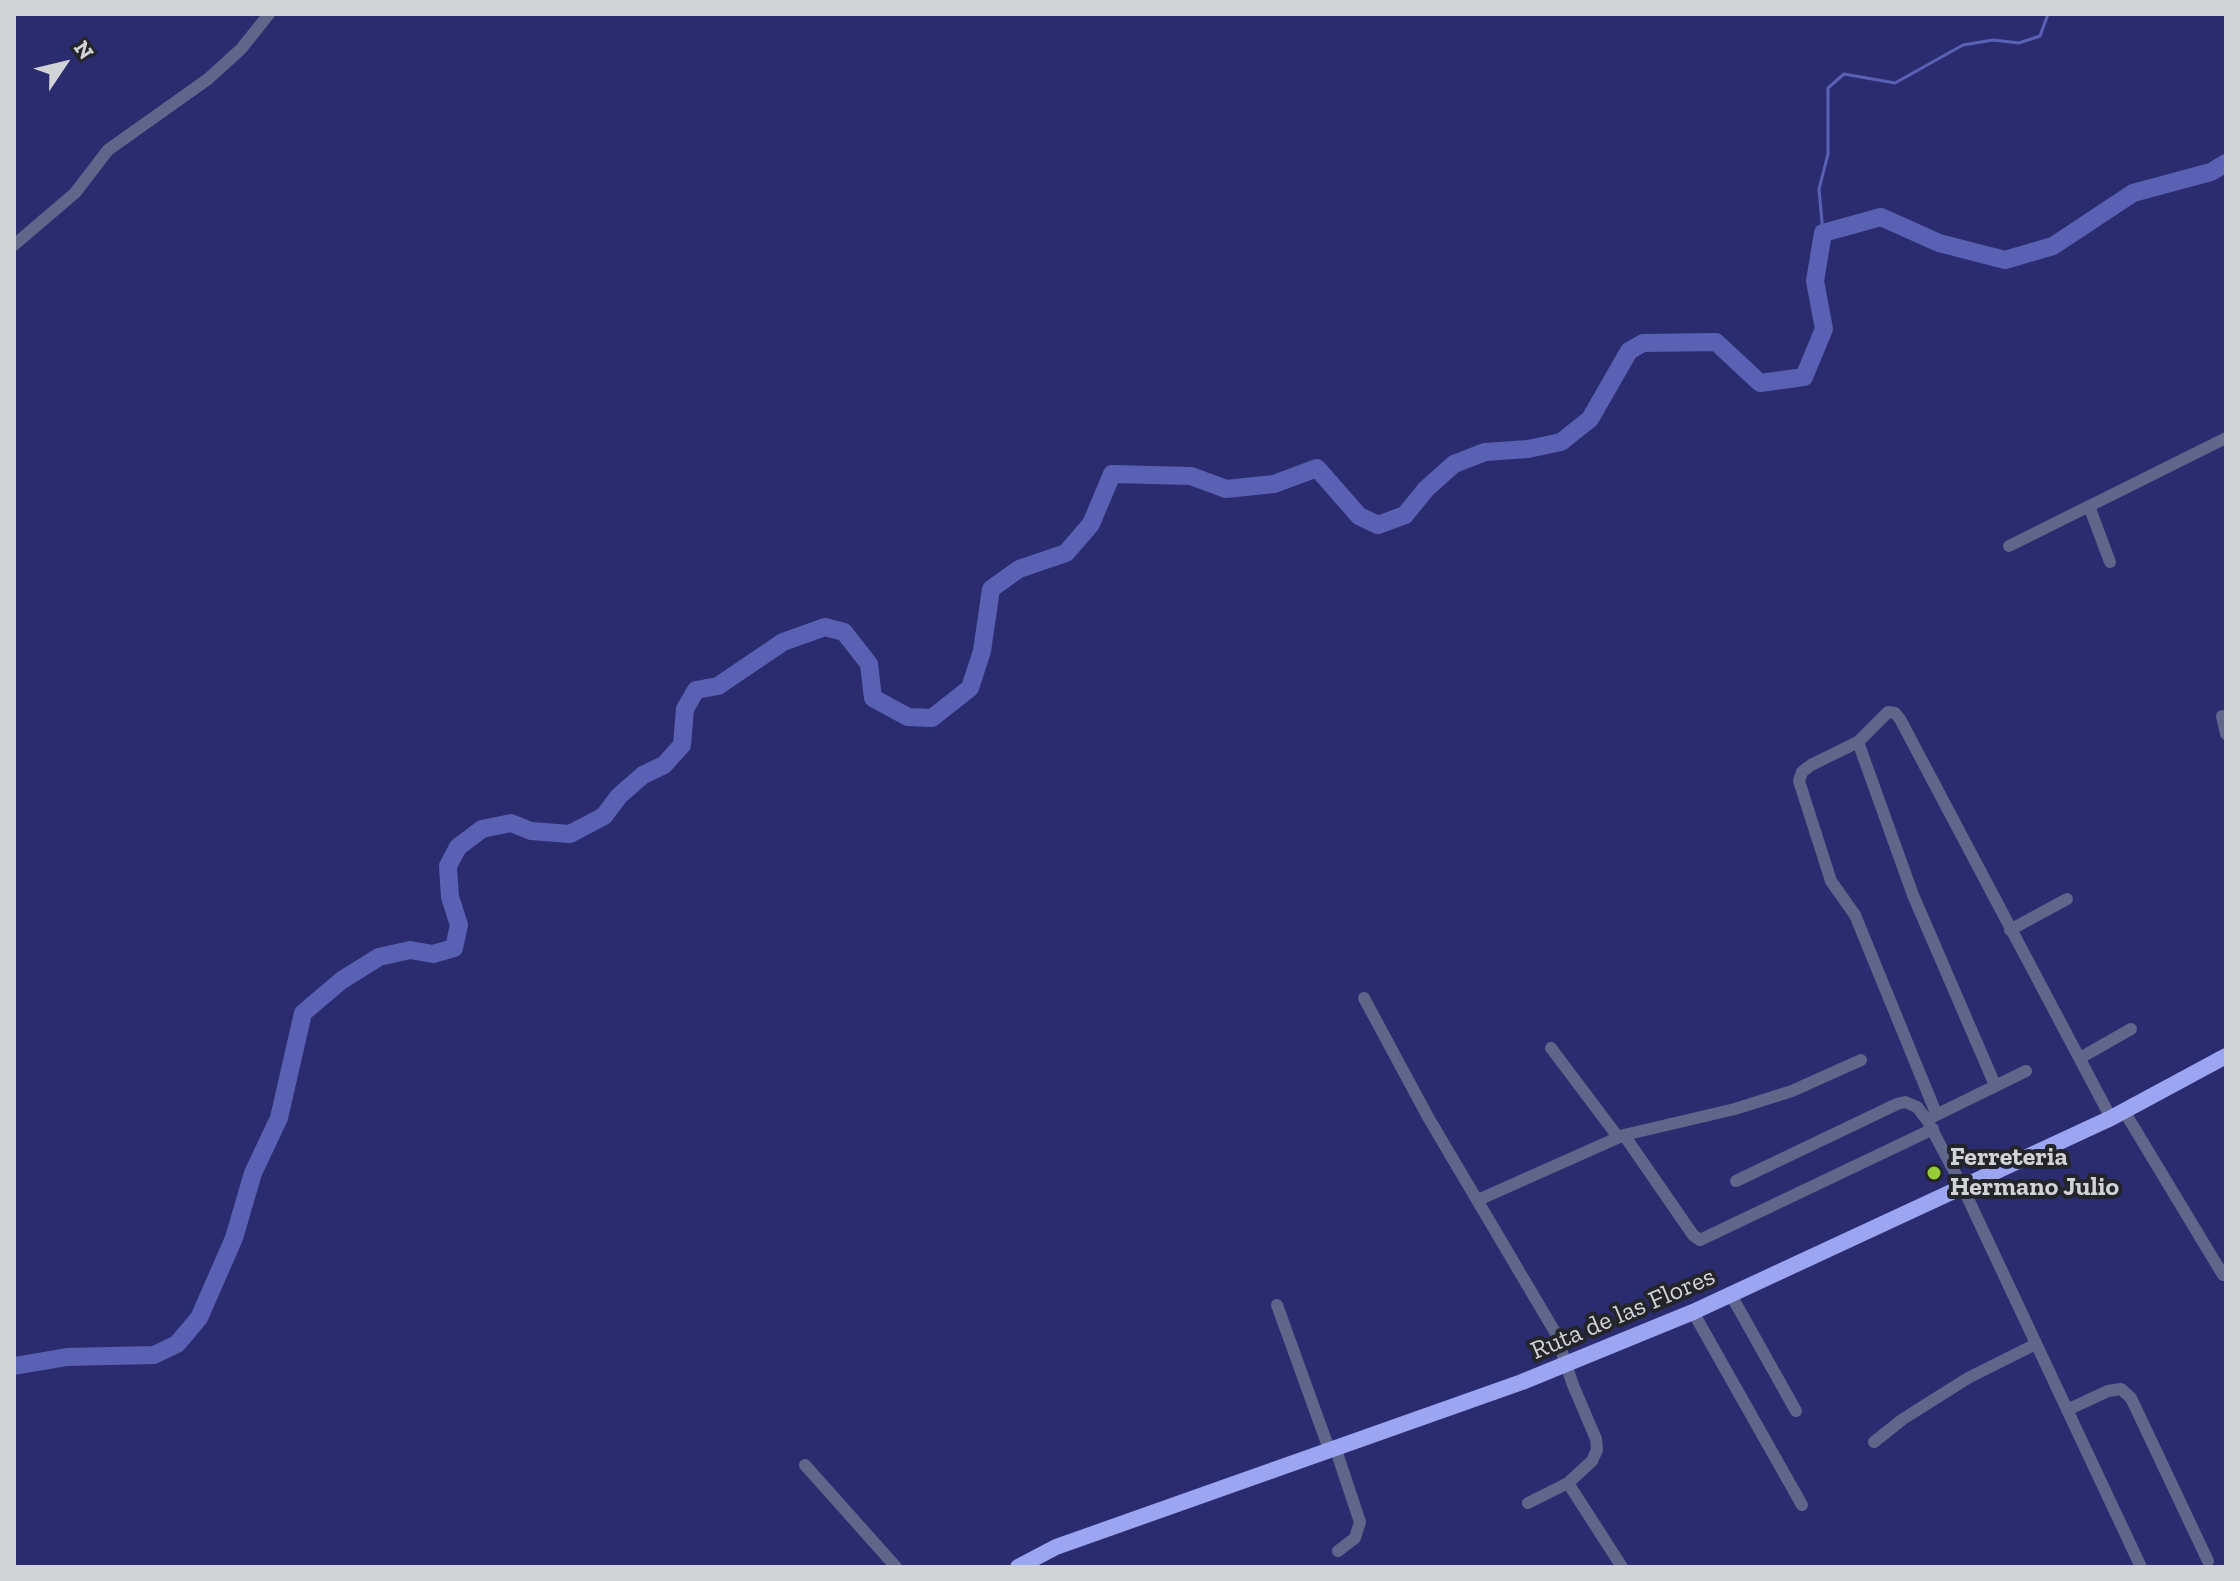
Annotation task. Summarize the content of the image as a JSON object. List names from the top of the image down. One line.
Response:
{"streets":{"main road":["Ruta de las Flores"]},"places":["Ferreteria Hermano Julio"],"north":"top right"}
